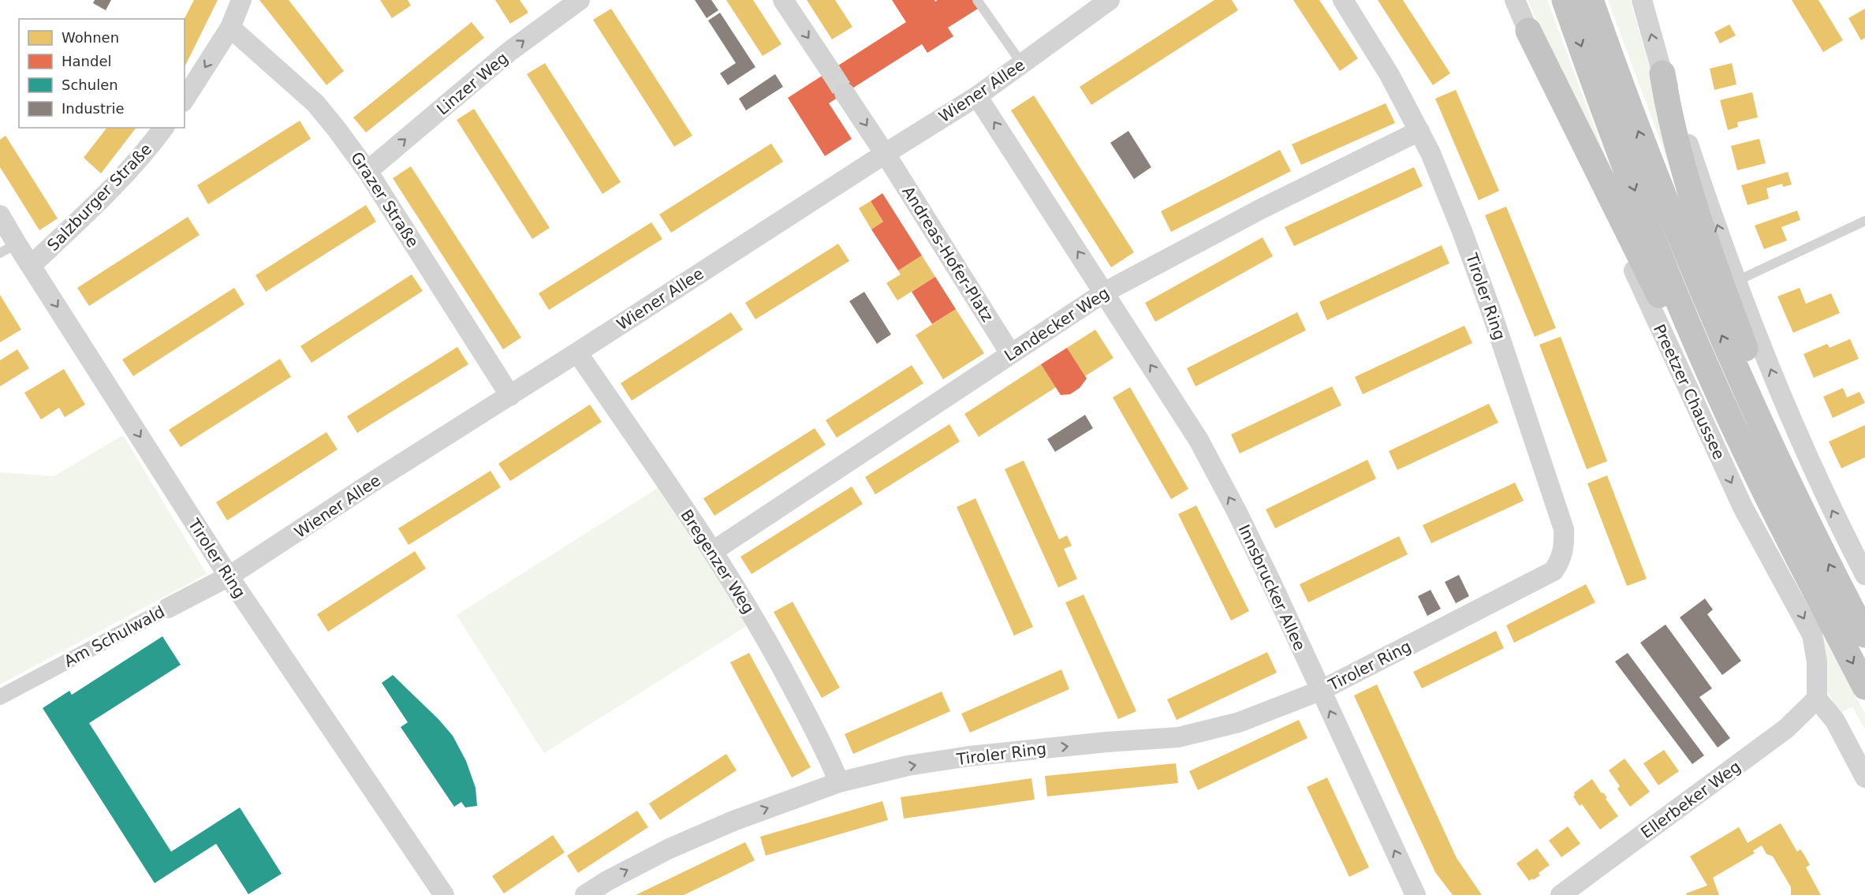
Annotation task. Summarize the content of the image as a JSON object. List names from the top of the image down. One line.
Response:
{"streets":{"highway":["Preetzer Chaussee"],"street":["Linzer Weg","Wiener Allee","Salzburger Straße","Grazer Straße","Andreas-Hofer-Platz","Tiroler Ring","Landecker Weg","Bregenzer Weg","Innsbrucker Allee","Am Schulwald","Ellerbeker Weg"]},"crossings":[["Linzer Weg","Grazer Straße"],["Wiener Allee","Grazer Straße"],["Wiener Allee","Andreas-Hofer-Platz"],["Wiener Allee","Tiroler Ring"],["Wiener Allee","Bregenzer Weg"],["Wiener Allee","Am Schulwald"],["Salzburger Straße","Tiroler Ring"],["Andreas-Hofer-Platz","Landecker Weg"],["Tiroler Ring","Landecker Weg"],["Tiroler Ring","Bregenzer Weg"],["Tiroler Ring","Innsbrucker Allee"],["Tiroler Ring","Am Schulwald"],["Landecker Weg","Bregenzer Weg"],["Landecker Weg","Innsbrucker Allee"],["Preetzer Chaussee","Ellerbeker Weg"]],"one_way":["Linzer Weg","Tiroler Ring","Innsbrucker Allee"],"legend":["Wohnen","Handel","Schulen","Industrie"]}
